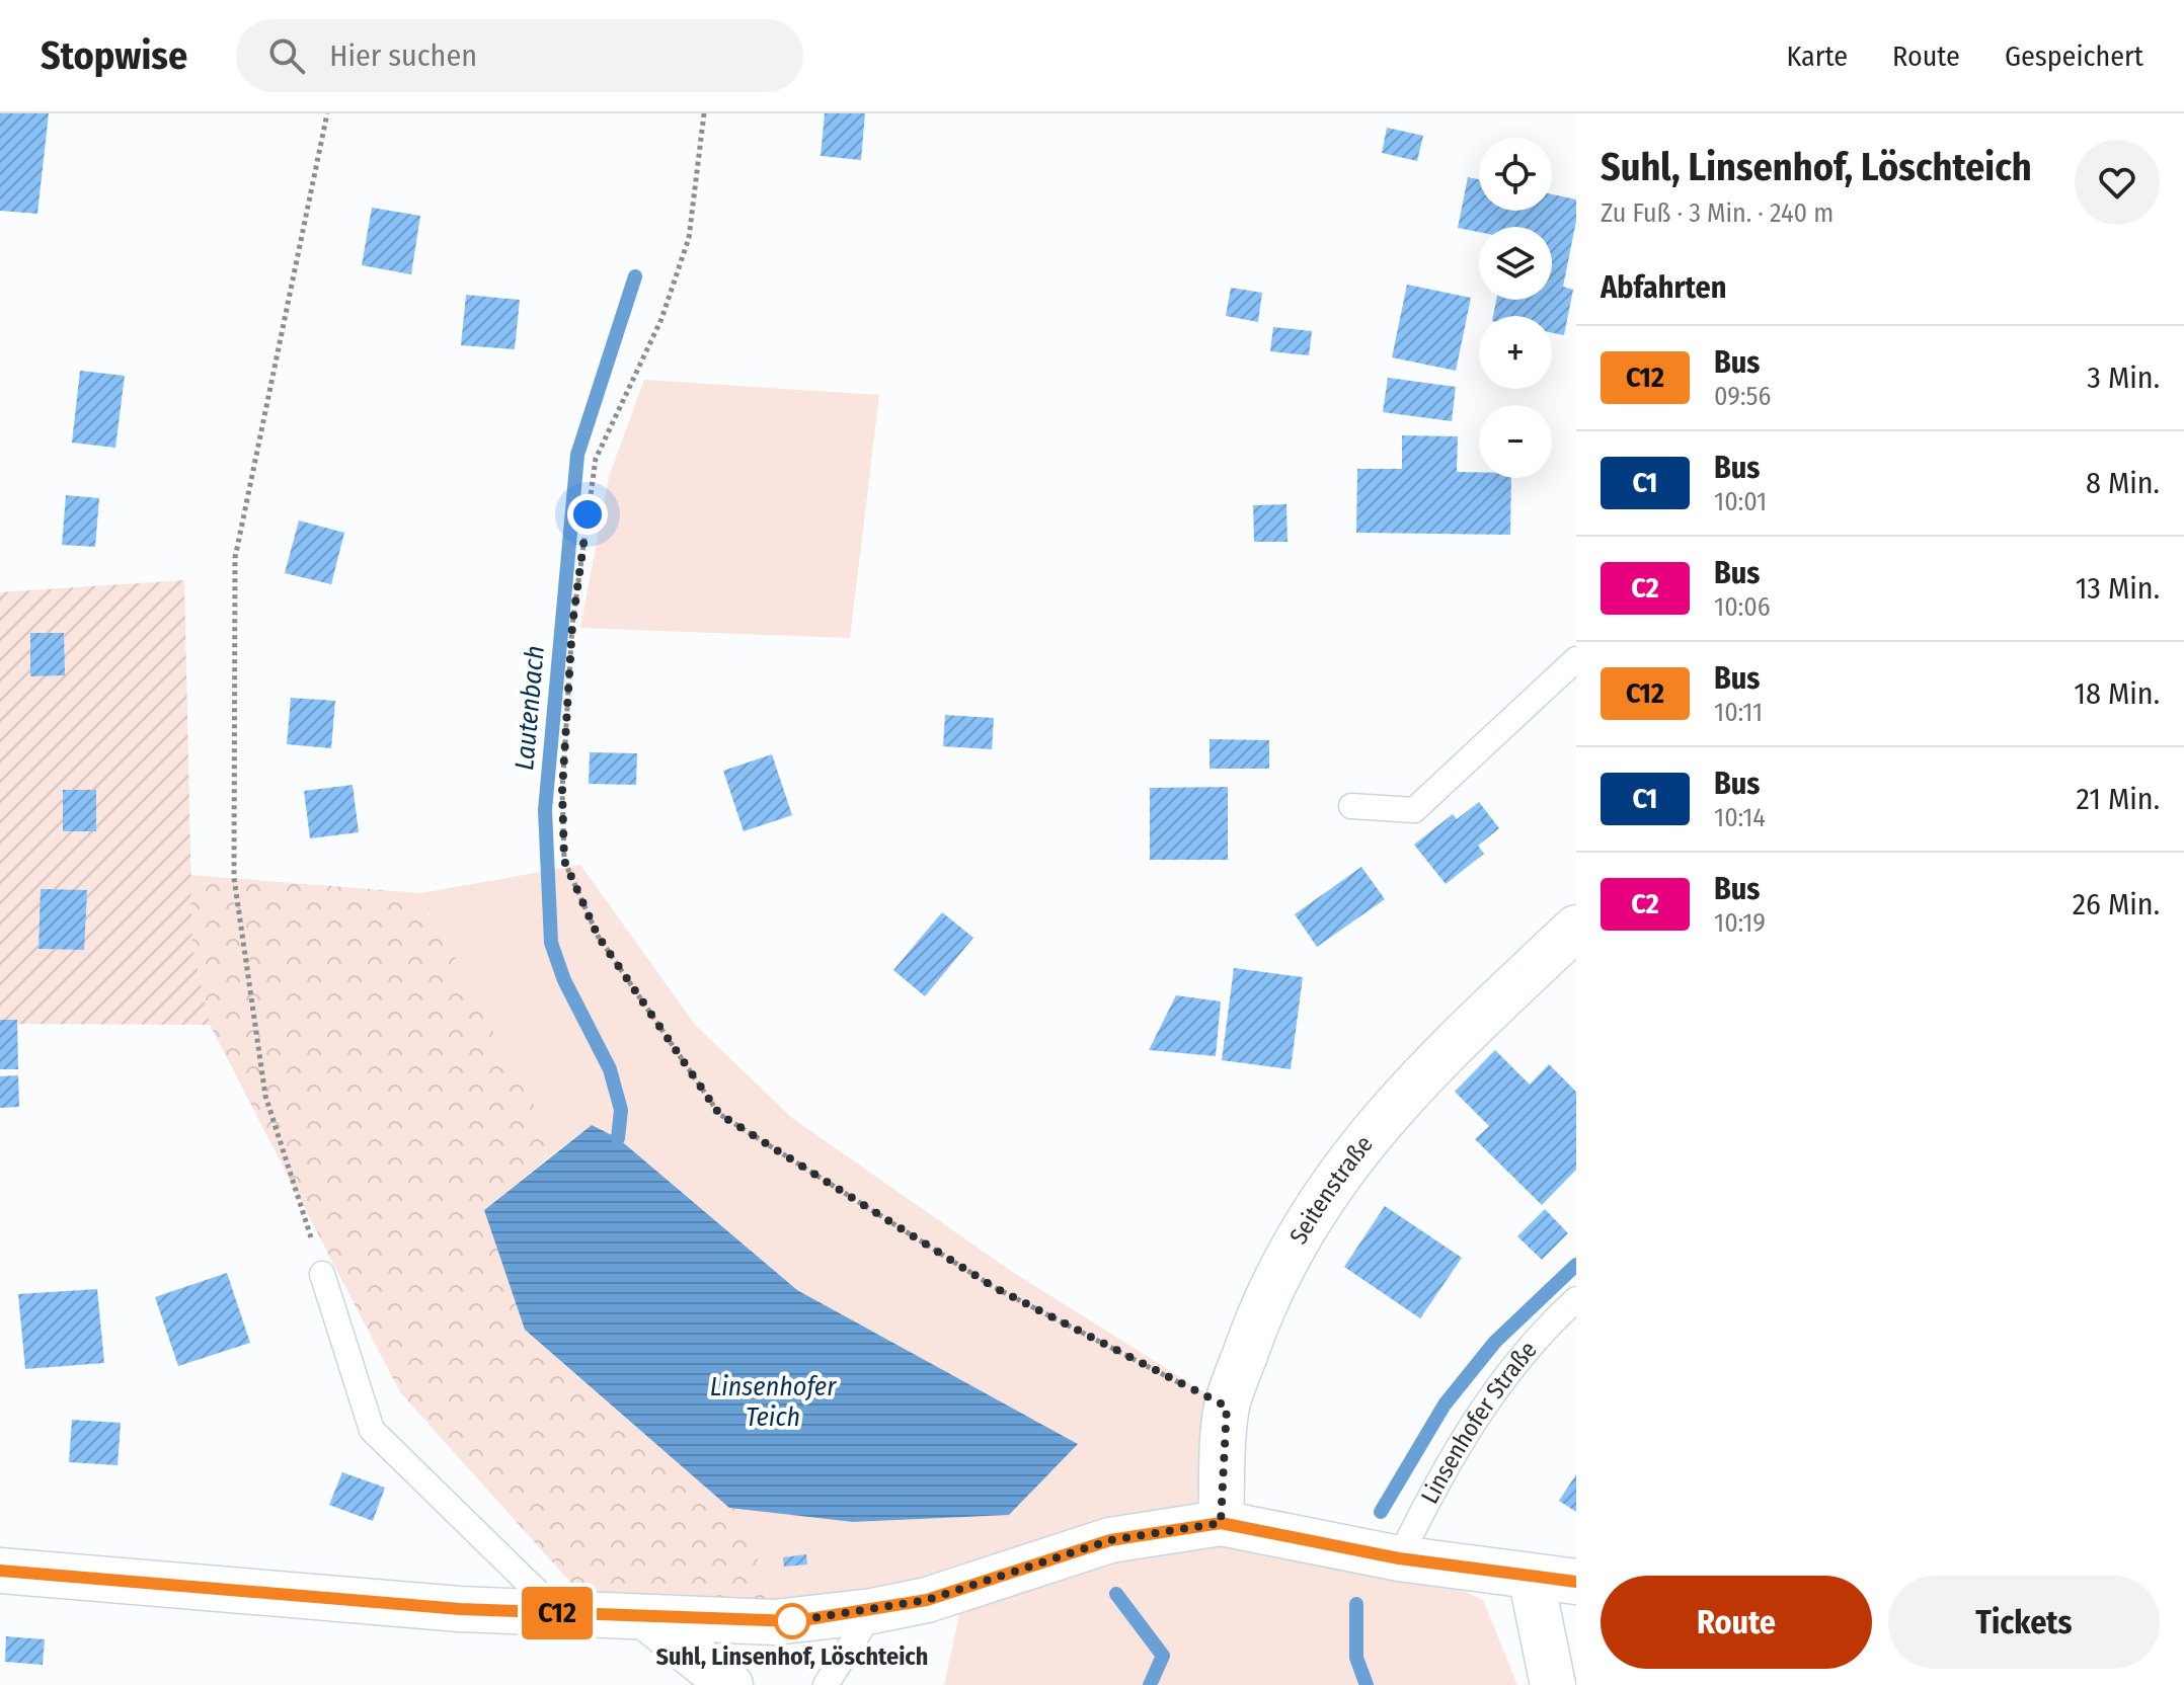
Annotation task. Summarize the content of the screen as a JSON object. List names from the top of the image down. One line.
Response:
{"streets":{"street":["Seitenstraße"],"lane":["Linsenhofer Straße"]},"water":["Lautenbach","Linsenhofer Teich"],"places":["Suhl, Linsenhof, Löschteich"],"lines":["bus line C12"],"page":{"header":"Stopwise","search":"Hier suchen","nav":["Karte","Route","Gespeichert"],"on_map":"C12","heading":[["Suhl, Linsenhof, Löschteich","Zu Fuß · 3 Min. · 240 m"],"Abfahrten"],"map_buttons":["+","−"],"list":[{"mark":"C12","name":"Bus","note":"09:56","value":"3 Min."},{"mark":"C1","name":"Bus","note":"10:01","value":"8 Min."},{"mark":"C2","name":"Bus","note":"10:06","value":"13 Min."},{"mark":"C12","name":"Bus","note":"10:11","value":"18 Min."},{"mark":"C1","name":"Bus","note":"10:14","value":"21 Min."},{"mark":"C2","name":"Bus","note":"10:19","value":"26 Min."}],"buttons":["Route","Tickets"]}}
